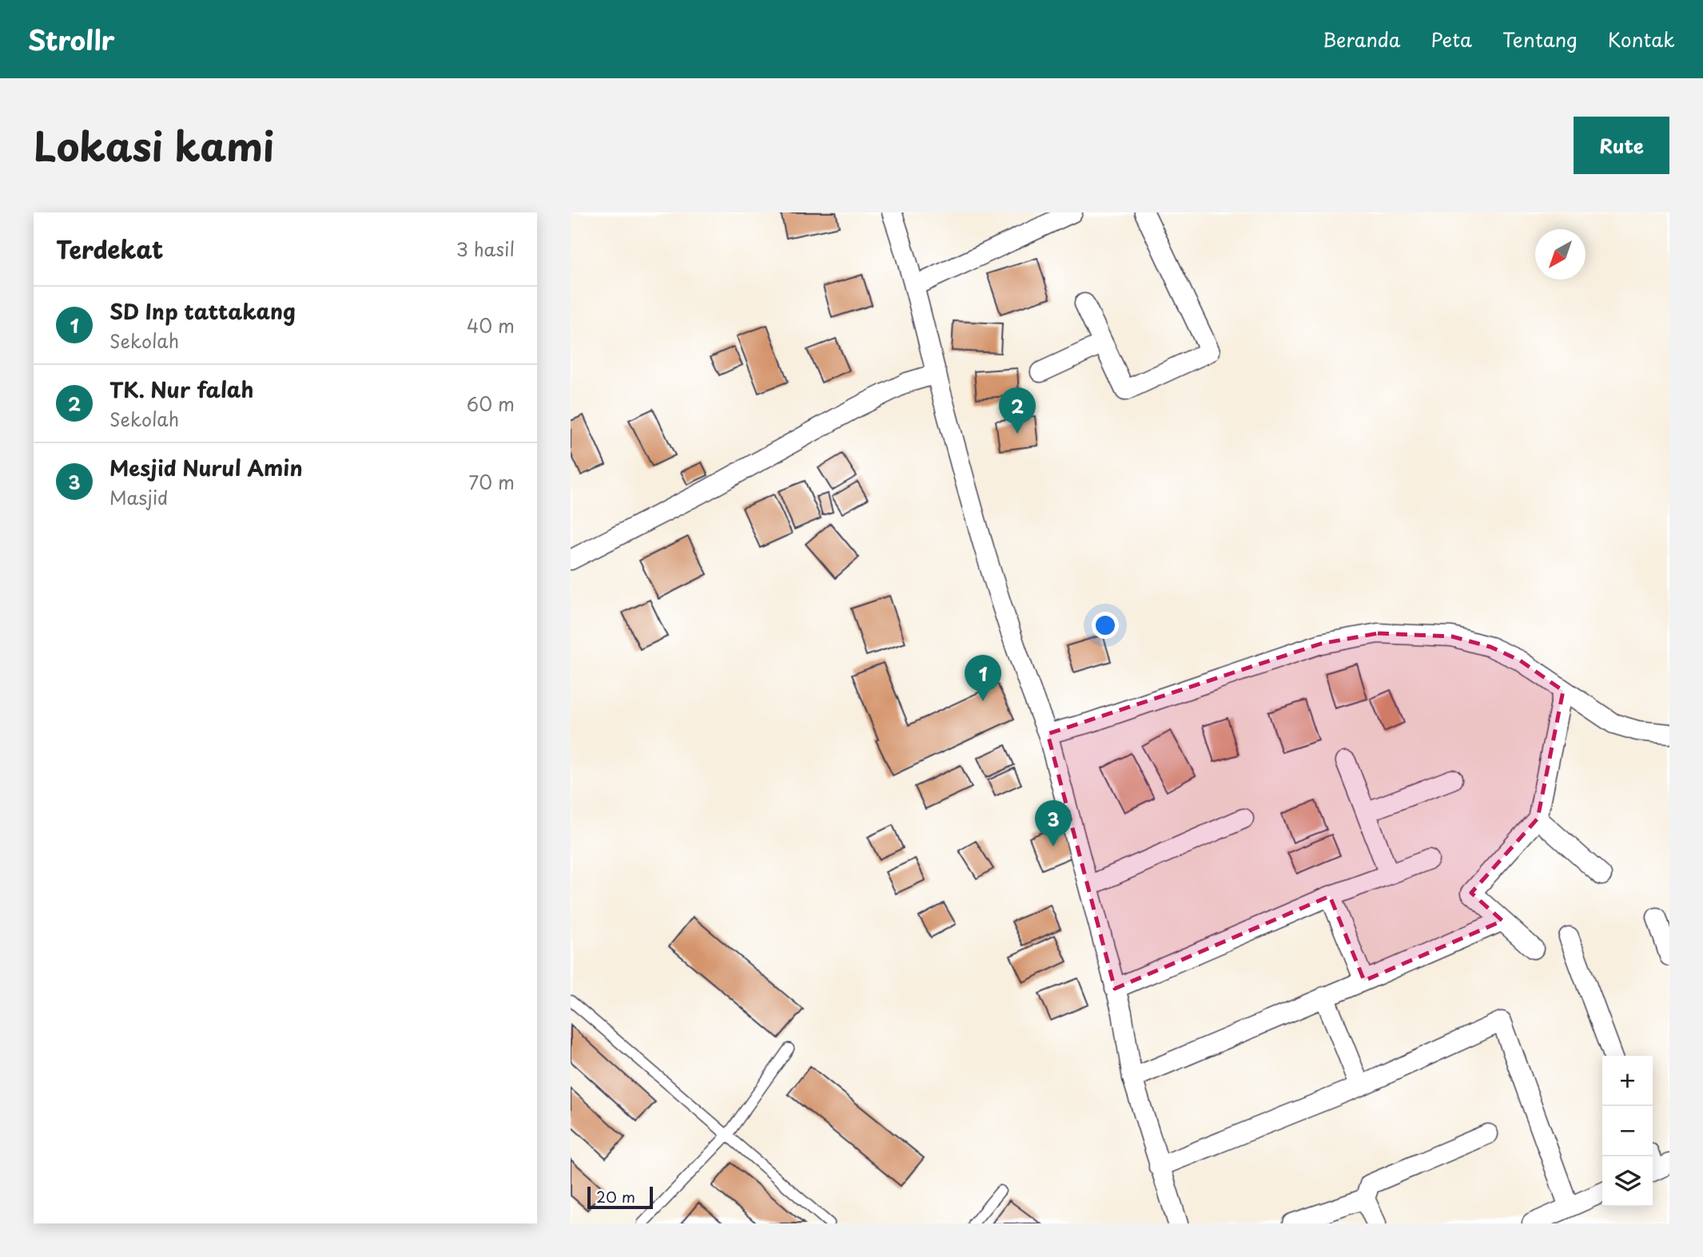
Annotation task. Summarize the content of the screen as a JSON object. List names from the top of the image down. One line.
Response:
{"scale_bar":"20 m","north":"bottom left","page":{"header":"Strollr","nav":["Beranda","Peta","Tentang","Kontak"],"title":"Lokasi kami","buttons":"Rute","heading":["Terdekat","3 hasil"],"list":[{"mark":"1","name":"SD Inp tattakang","note":"Sekolah","value":"40 m"},{"mark":"2","name":"TK. Nur falah","note":"Sekolah","value":"60 m"},{"mark":"3","name":"Mesjid Nurul Amin","note":"Masjid","value":"70 m"}],"pins":["2","1","3"],"map_buttons":["+","−"],"scale":"20 m"}}
